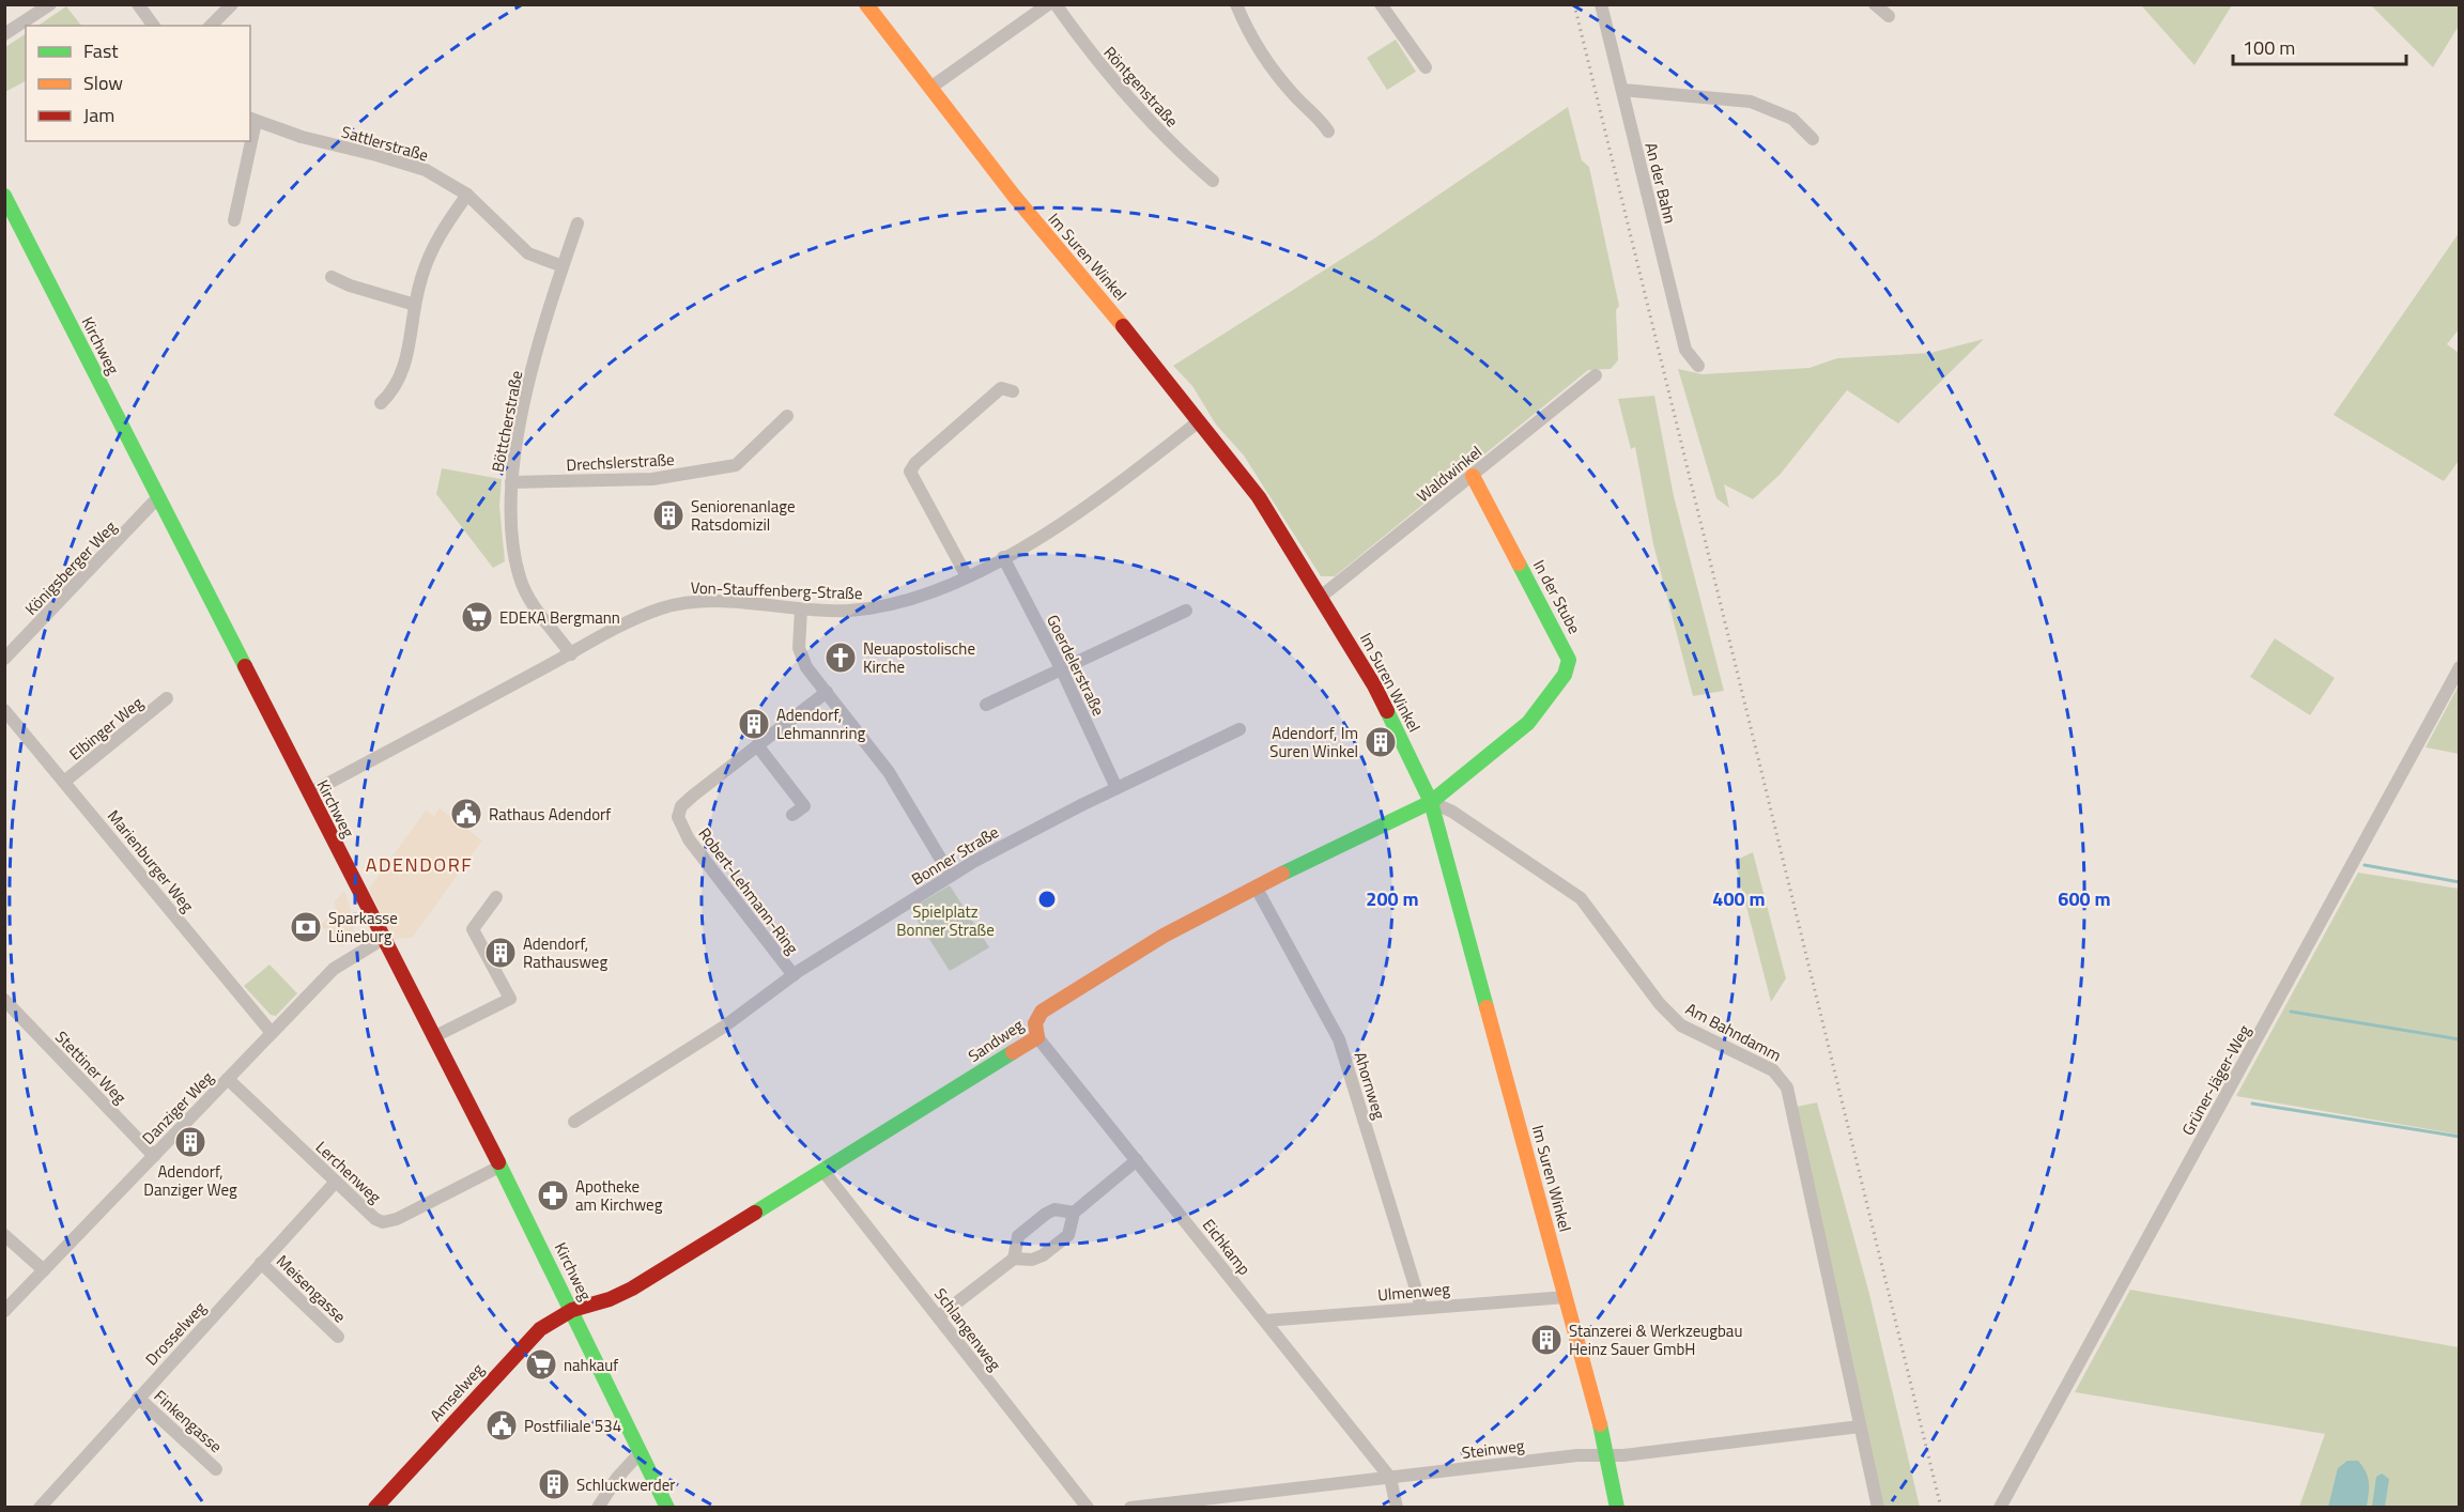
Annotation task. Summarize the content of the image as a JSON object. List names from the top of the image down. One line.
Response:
{"streets":{"street":["Röntgenstraße","Sattlerstraße","An der Bahn","Im Suren Winkel","Kirchweg","Böttcherstraße","Drechslerstraße","Waldwinkel","Königsberger Weg","Von-Stauffenberg-Straße","In der Stube","Goerdelerstraße","Elbinger Weg","Bonner Straße","Marienburger Weg","Robert-Lehmann-Ring","Am Bahndamm","Sandweg","Stettiner Weg","Grüner-Jäger-Weg","Ahornweg","Danziger Weg","Lerchenweg","Eichkamp","Meisengasse","Ulmenweg","Schlangenweg","Drosselweg","Amselweg","Finkengasse","Steinweg"]},"crossings":[["Sattlerstraße","Böttcherstraße"],["Im Suren Winkel","Waldwinkel"],["Im Suren Winkel","Von-Stauffenberg-Straße"],["Im Suren Winkel","In der Stube"],["Im Suren Winkel","Am Bahndamm"],["Im Suren Winkel","Sandweg"],["Im Suren Winkel","Ulmenweg"],["Im Suren Winkel","Steinweg"],["Kirchweg","Königsberger Weg"],["Kirchweg","Von-Stauffenberg-Straße"],["Kirchweg","Sandweg"],["Kirchweg","Danziger Weg"],["Kirchweg","Lerchenweg"],["Kirchweg","Amselweg"],["Böttcherstraße","Drechslerstraße"],["Böttcherstraße","Von-Stauffenberg-Straße"],["Waldwinkel","In der Stube"],["Von-Stauffenberg-Straße","Goerdelerstraße"],["In der Stube","Am Bahndamm"],["In der Stube","Sandweg"],["Goerdelerstraße","Bonner Straße"],["Elbinger Weg","Marienburger Weg"],["Bonner Straße","Robert-Lehmann-Ring"],["Marienburger Weg","Danziger Weg"],["Am Bahndamm","Sandweg"],["Am Bahndamm","Steinweg"],["Sandweg","Ahornweg"],["Sandweg","Eichkamp"],["Sandweg","Schlangenweg"],["Sandweg","Amselweg"],["Stettiner Weg","Danziger Weg"],["Ahornweg","Ulmenweg"],["Danziger Weg","Lerchenweg"],["Lerchenweg","Drosselweg"],["Eichkamp","Ulmenweg"],["Eichkamp","Steinweg"],["Meisengasse","Drosselweg"],["Drosselweg","Finkengasse"]],"districts":["ADENDORF"],"parks":["Spielplatz Bonner Straße"],"places":{"building":["Seniorenanlage Ratsdomizil","Adendorf, Lehmannring","Adendorf, Im Suren Winkel","Adendorf, Rathausweg","Adendorf, Danziger Weg","Stanzerei & Werkzeugbau Heinz Sauer GmbH","Schluckwerder"],"supermarket":["EDEKA Bergmann","nahkauf"],"church":["Neuapostolische Kirche"],"public building":["Rathaus Adendorf","Postfiliale 534"],"bank":["Sparkasse Lüneburg"],"pharmacy":["Apotheke am Kirchweg"]},"legend":["Fast","Slow","Jam"],"scale_bar":"100 m","rings":["200 m","400 m","600 m"]}
